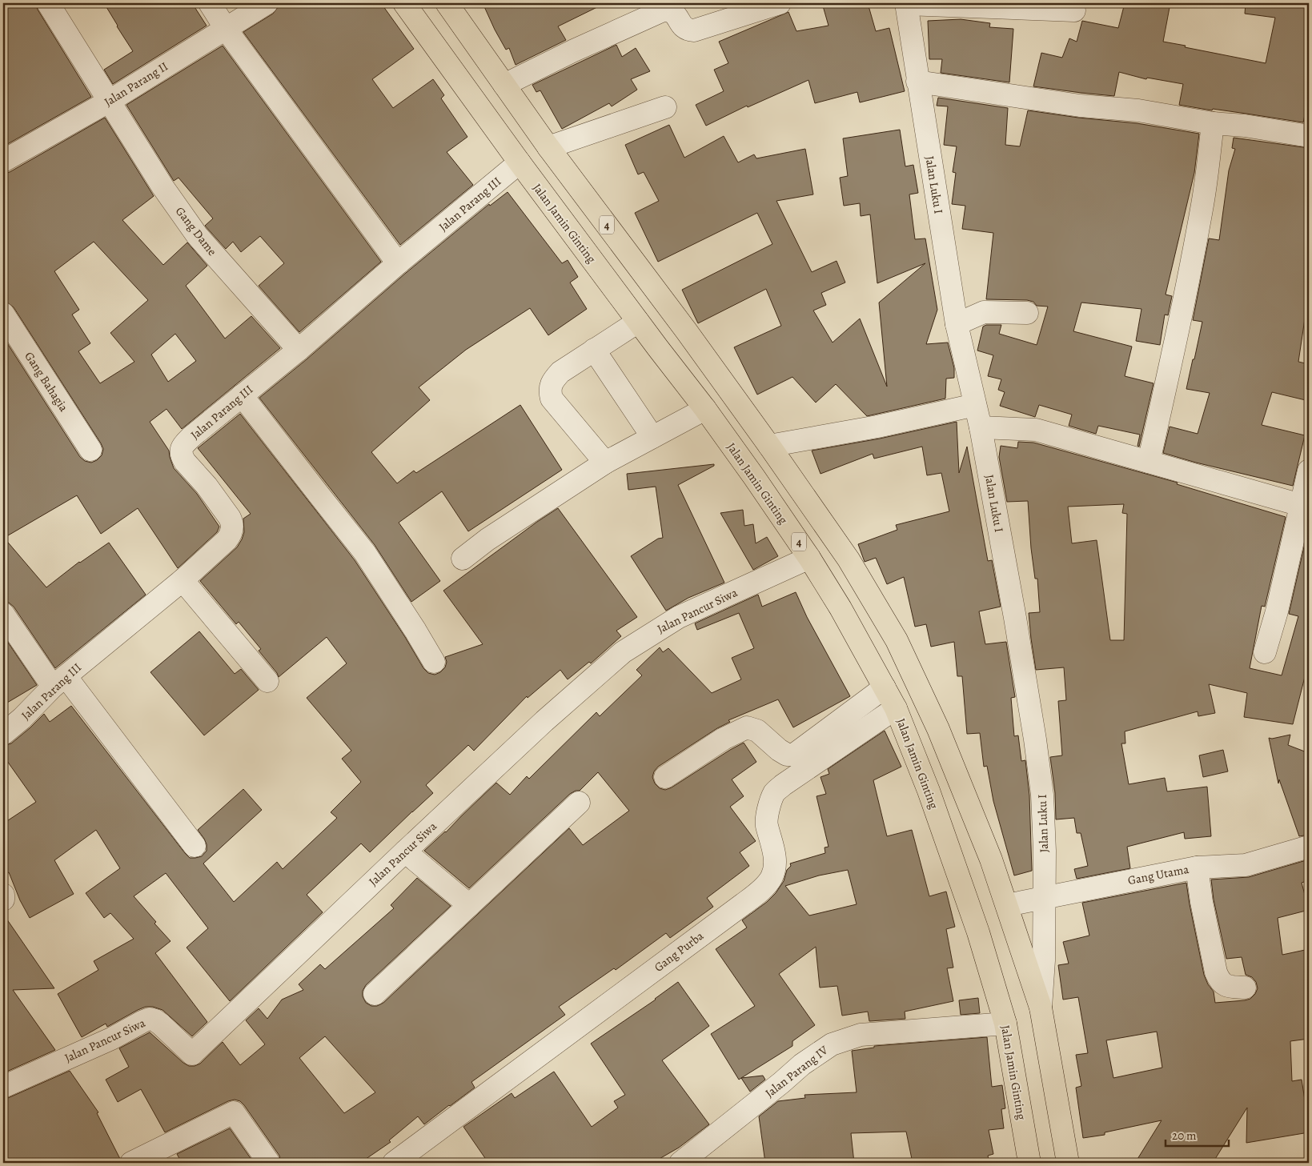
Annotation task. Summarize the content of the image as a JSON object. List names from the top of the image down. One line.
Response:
{"streets":{"highway":["Jalan Jamin Ginting","4"],"street":["Jalan Parang II","Jalan Luku I","Jalan Parang III","Gang Dame","Gang Bahagia","Jalan Pancur Siwa","Gang Utama","Gang Purba","Jalan Parang IV"]},"crossings":[["Jalan Parang II","Gang Dame"],["Jalan Luku I","4"],["Jalan Luku I","Gang Utama"],["Jalan Parang III","Jalan Jamin Ginting"],["Jalan Parang III","Gang Dame"],["Jalan Jamin Ginting","Jalan Pancur Siwa"],["Jalan Jamin Ginting","Gang Purba"],["Jalan Jamin Ginting","Jalan Parang IV"],["4","Gang Utama"]],"scale_bar":"20 m"}
